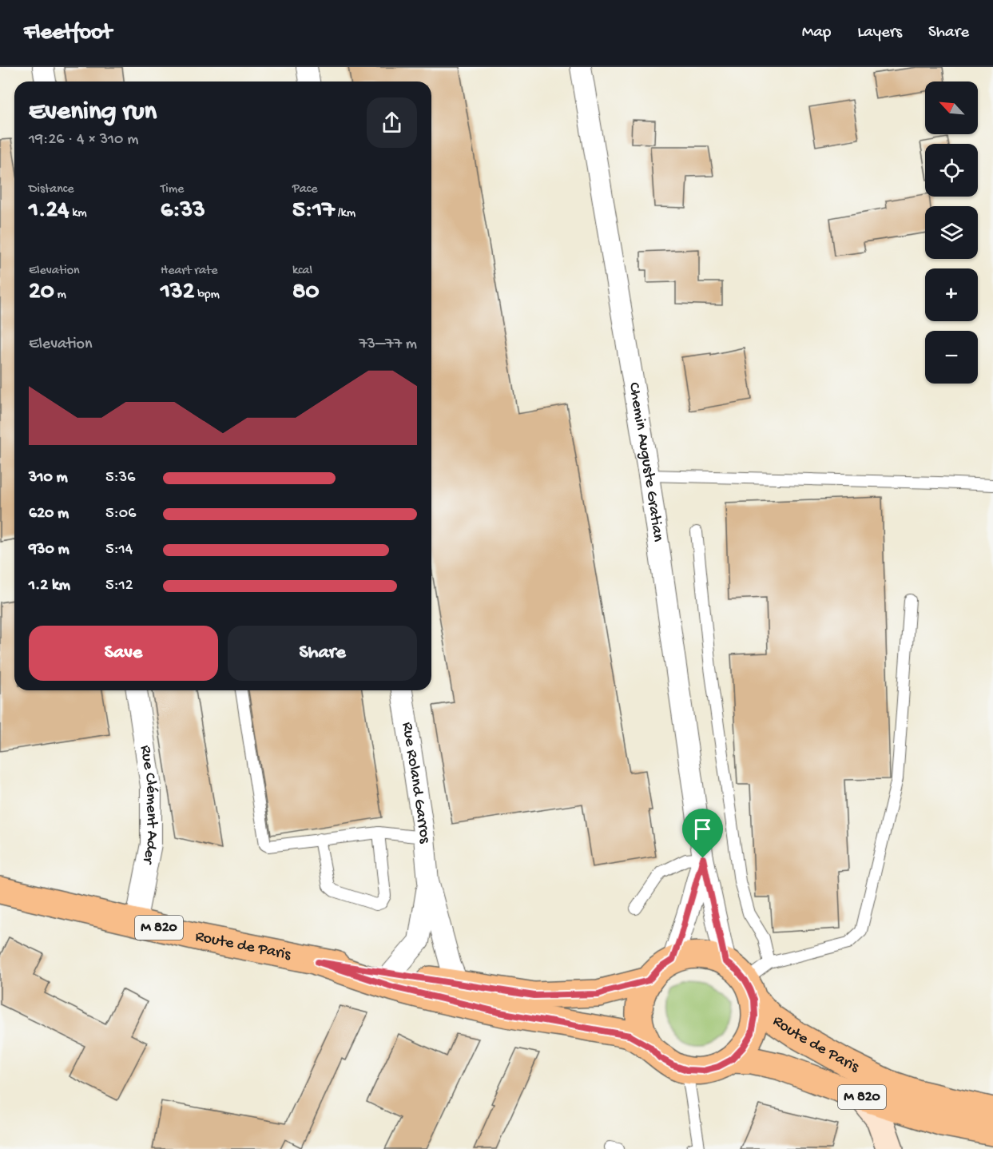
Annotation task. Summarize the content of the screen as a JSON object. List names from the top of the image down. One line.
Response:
{"streets":{"main road":["M 820","Route de Paris"],"street":["Chemin Auguste Gratian","Rue Roland Garros","Rue Clément Ader"]},"crossings":[["Chemin Auguste Gratian","Route de Paris"],["Rue Roland Garros","Route de Paris"],["Rue Clément Ader","Route de Paris"]],"north":"top left","page":{"header":"Fleetfoot","nav":["Map","Layers","Share"],"map_buttons":["+","−"],"heading":["Evening run","19:26 · 4 × 310 m"],"stats":[["Distance","1.24 km"],["Time","6:33"],["Pace","5:17 /km"],["Elevation","20 m"],["Heart rate","132 bpm"],["kcal","80"]],"chart":["Elevation","73–77 m"],"list":[{"name":"310 m","note":"5:36"},{"name":"620 m","note":"5:06"},{"name":"930 m","note":"5:14"},{"name":"1.2 km","note":"5:12"}],"buttons":["Save","Share"]}}
